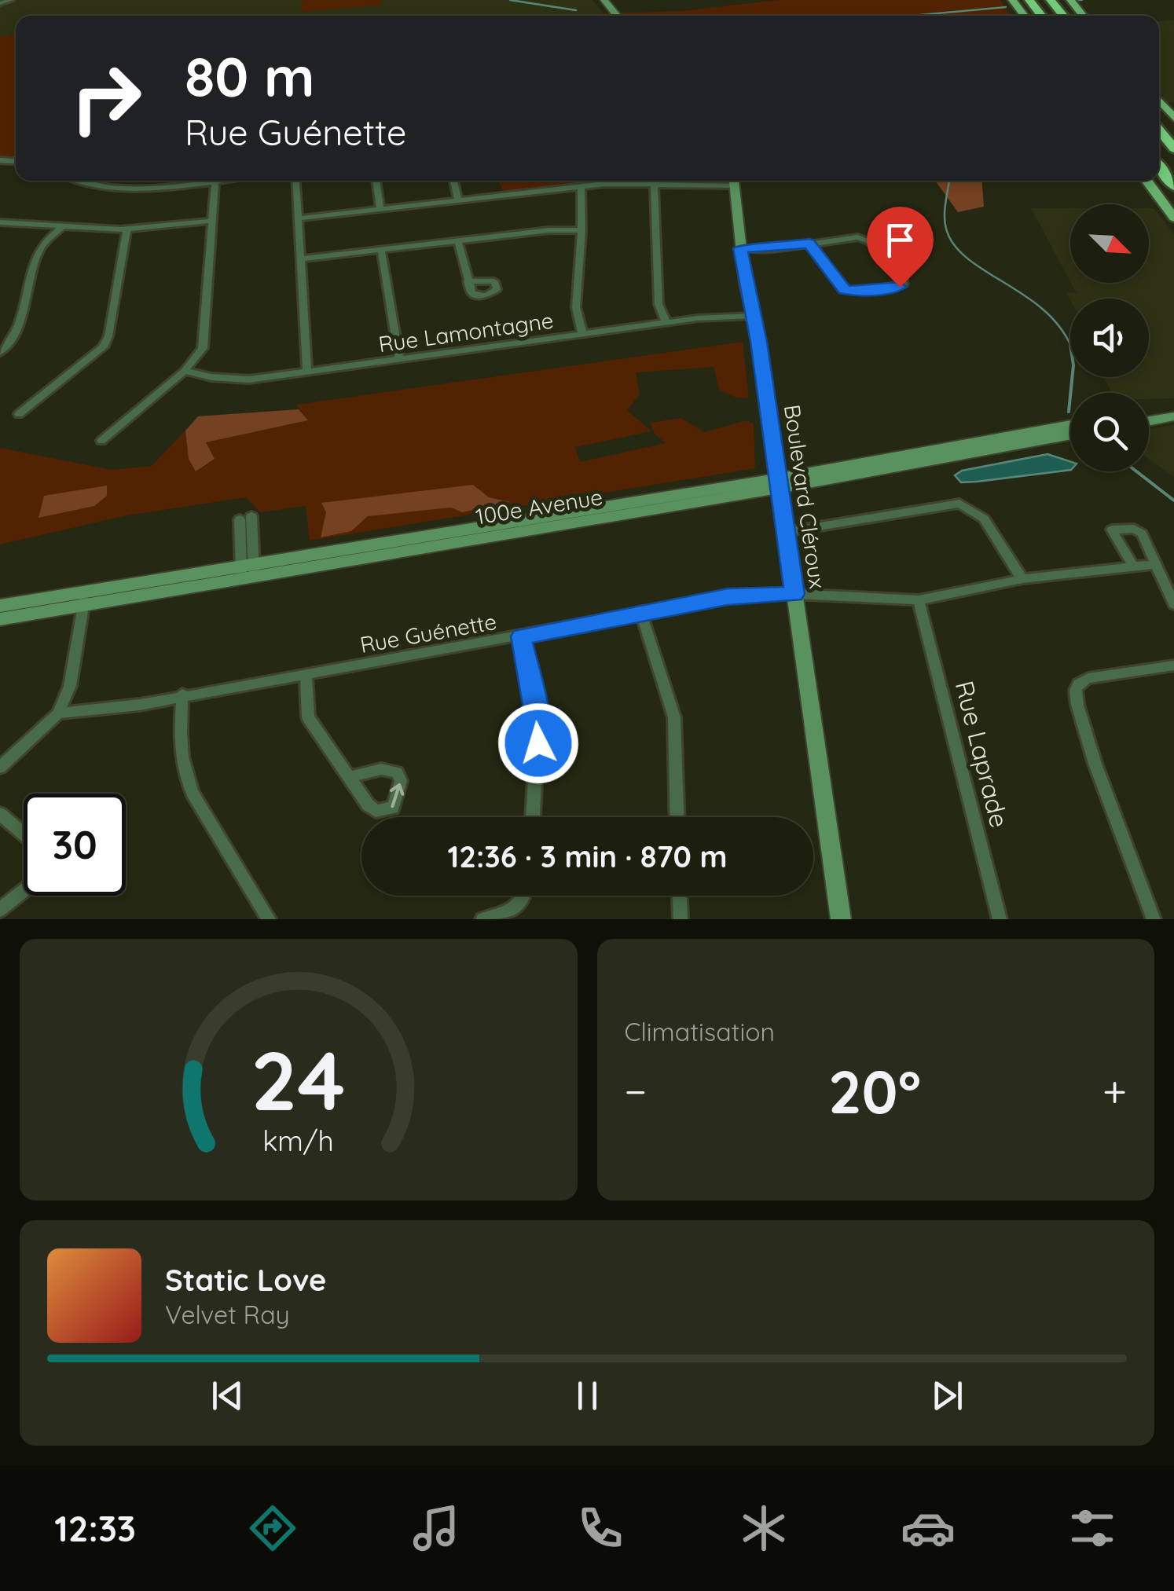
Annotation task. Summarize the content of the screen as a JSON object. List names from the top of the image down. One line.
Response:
{"streets":{"street":["Rue Lamontagne","Boulevard Cléroux","100e Avenue","Rue Guénette","Rue Laprade"]},"crossings":[["Rue Lamontagne","Boulevard Cléroux"],["Boulevard Cléroux","100e Avenue"],["Boulevard Cléroux","Rue Guénette"],["Rue Guénette","Rue Laprade"]],"north":"bottom right","page":{"turn":["80 m","Rue Guénette"],"limit":"30","trip":"12:36 · 3 min · 870 m","tile":"Climatisation","heat":["−","20°","+"],"song":["Static Love","Velvet Ray"],"tabs":"12:33","gauge":["24","km/h"]}}
